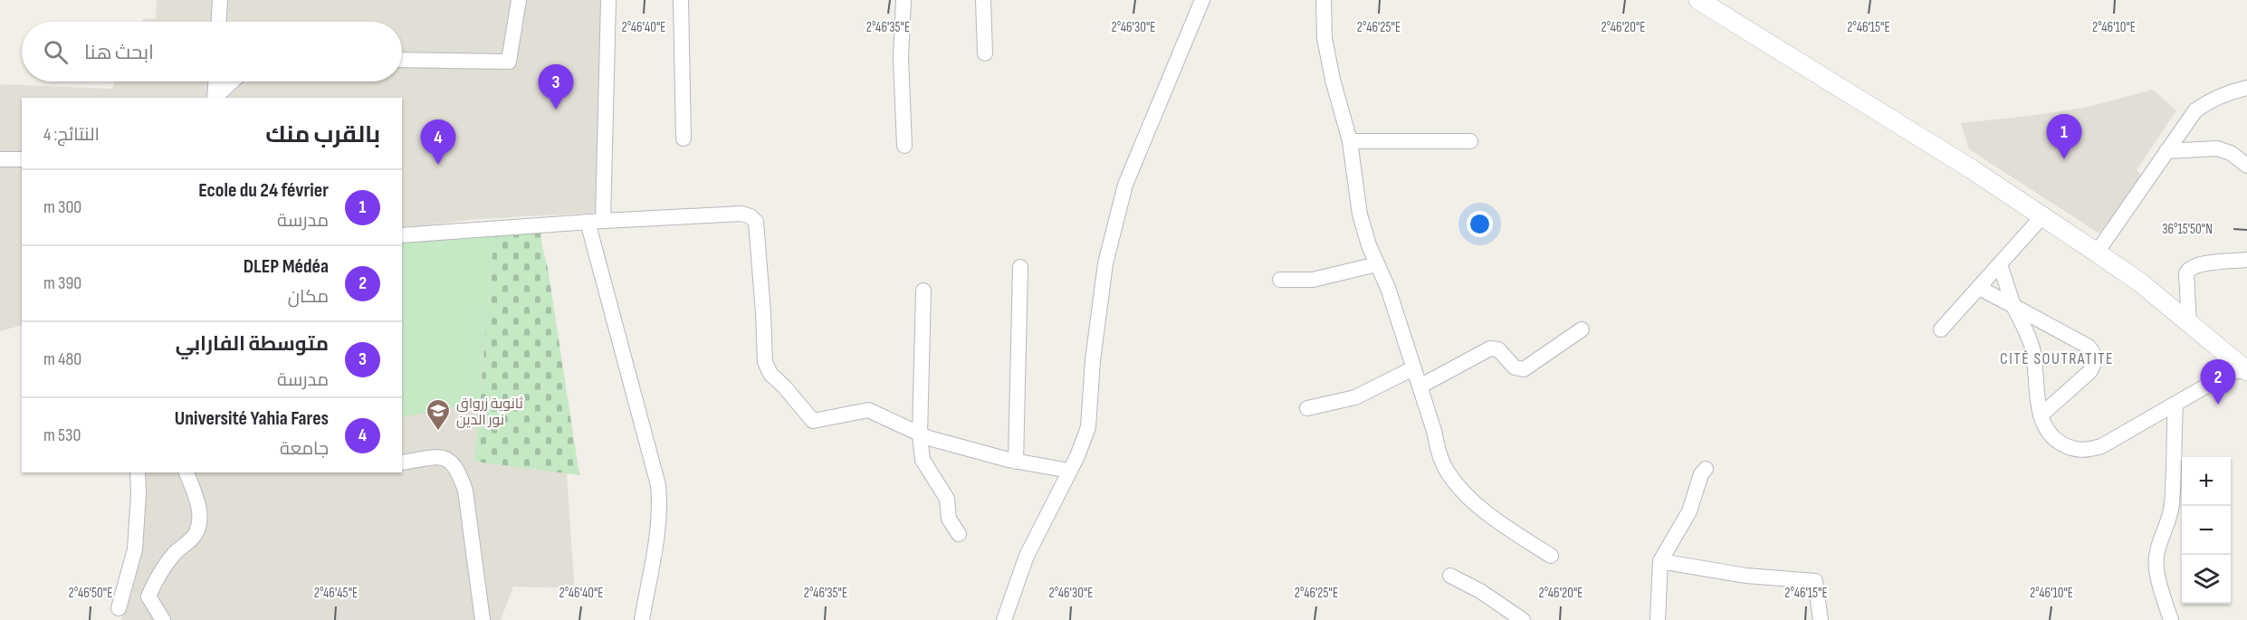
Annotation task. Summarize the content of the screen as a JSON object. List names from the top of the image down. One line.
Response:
{"districts":["CITÉ SOUTRATITE"],"places":{"school or university":["ثانوية زرواق نور الدين"]},"page":{"search":"ابحث هنا","pins":["3","1","4","2"],"heading":["بالقرب منك","النتائج: 4"],"list":[{"mark":"1","name":"Ecole du 24 février","note":"مدرسة","value":"300 m"},{"mark":"2","name":"DLEP Médéa","note":"مكان","value":"390 m"},{"mark":"3","name":"متوسطة الفارابي","note":"مدرسة","value":"480 m"},{"mark":"4","name":"Université Yahia Fares","note":"جامعة","value":"530 m"}],"map_buttons":["+","−"]},"coordinates":["2°46'40\"E","2°46'35\"E","2°46'30\"E","2°46'25\"E","2°46'20\"E","2°46'15\"E","2°46'10\"E","36°15'50\"N","2°46'50\"E","2°46'45\"E"]}
